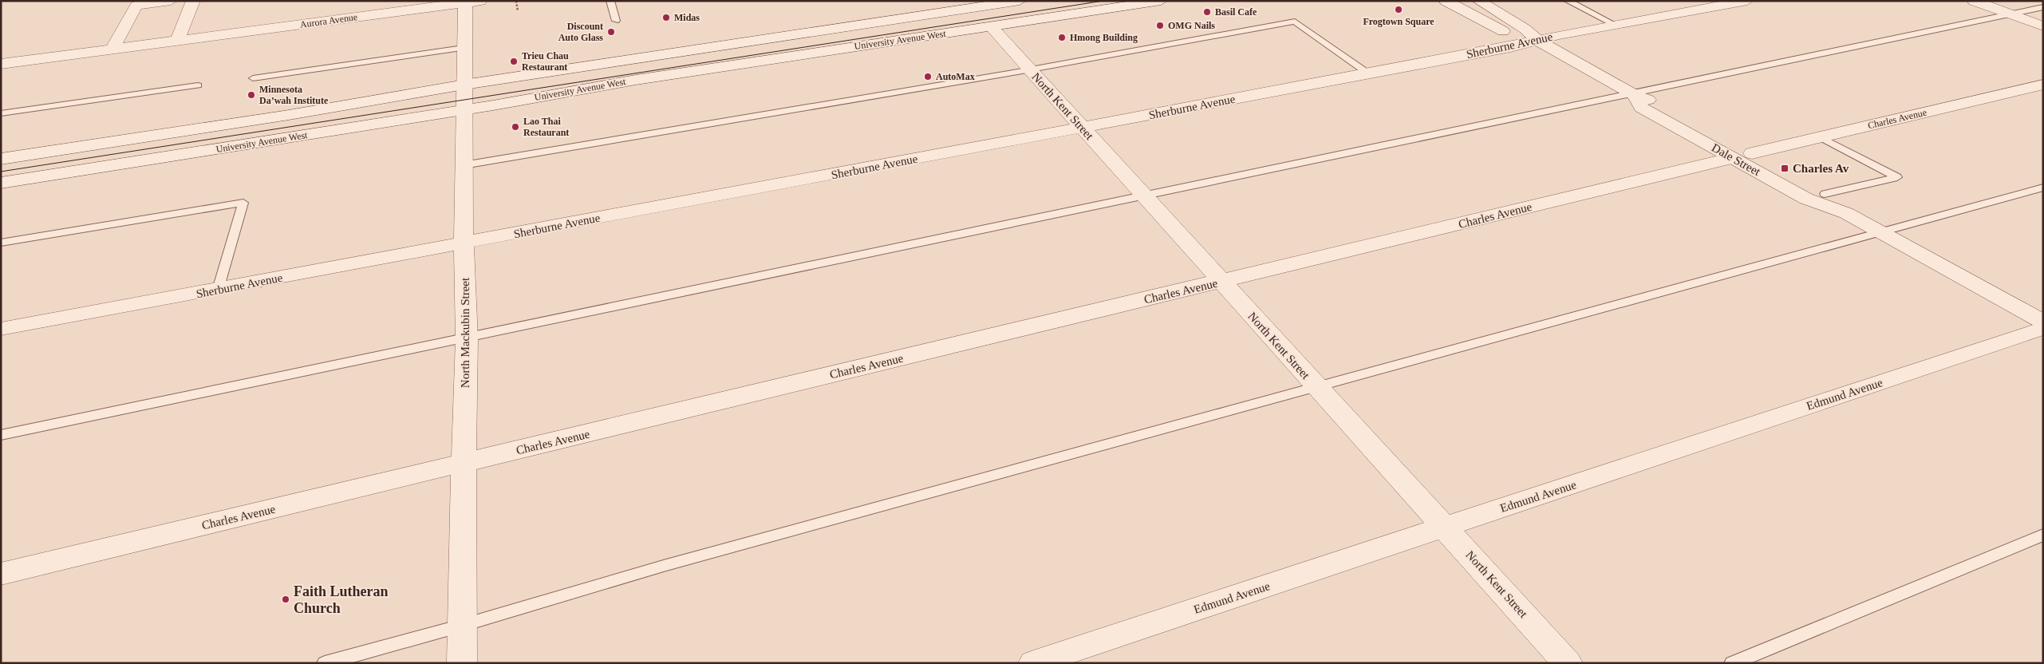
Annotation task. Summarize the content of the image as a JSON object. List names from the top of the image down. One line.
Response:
{"streets":{"street":["Aurora Avenue","University Avenue West","Sherburne Avenue","North Kent Street","Charles Avenue","Dale Street","North Mackubin Street","Edmund Avenue"]},"crossings":[["Aurora Avenue","North Mackubin Street"],["University Avenue West","North Kent Street"],["University Avenue West","North Mackubin Street"],["Sherburne Avenue","North Kent Street"],["Sherburne Avenue","Dale Street"],["Sherburne Avenue","North Mackubin Street"],["North Kent Street","Charles Avenue"],["North Kent Street","Edmund Avenue"],["Charles Avenue","Dale Street"],["Charles Avenue","North Mackubin Street"]],"places":{"other":["Frogtown Square","Basil Cafe","Midas","OMG Nails","Discount Auto Glass","Hmong Building","Trieu Chau Restaurant","AutoMax","Minnesota Da’wah Institute","Lao Thai Restaurant","Faith Lutheran Church"],"transit":["Charles Av"]}}
